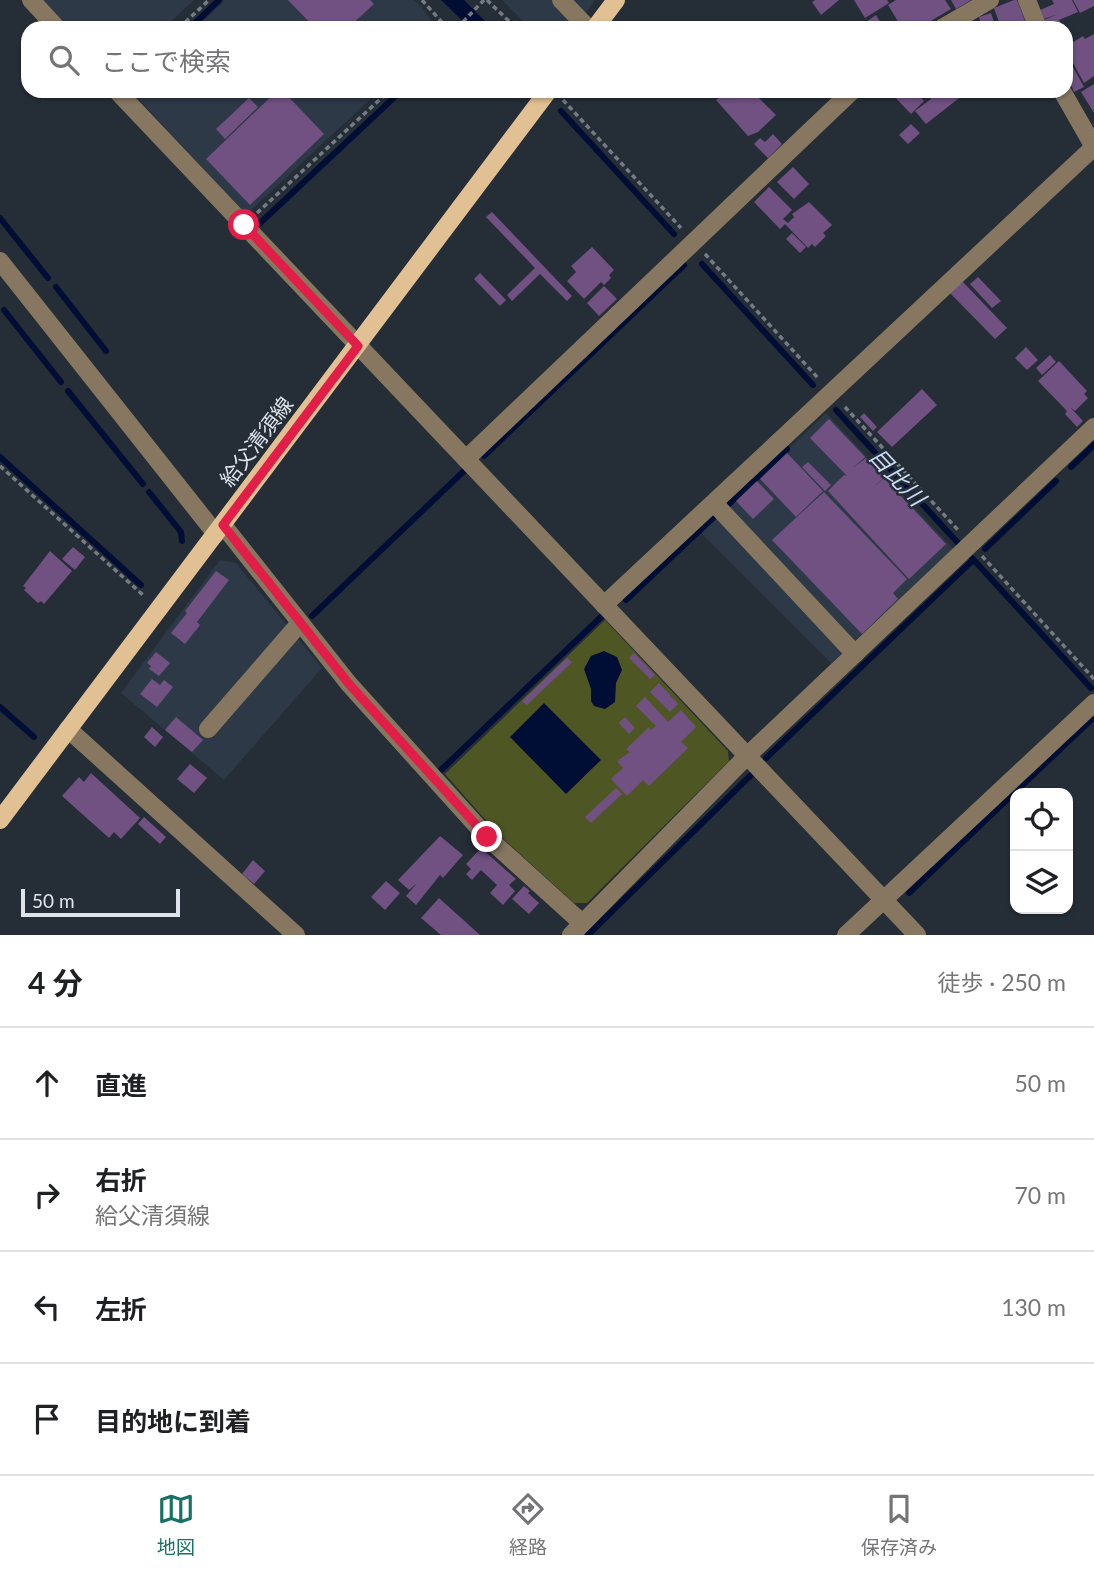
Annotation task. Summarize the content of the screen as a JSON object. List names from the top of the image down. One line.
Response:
{"streets":{"main road":["給父清須線"]},"water":["目比川"],"scale_bar":"50 m","page":{"search":"ここで検索","scale":"50 m","heading":["4 分","徒歩 · 250 m"],"list":[["直進","50 m"],["右折","給父清須線","70 m"],["左折","130 m"],"目的地に到着"],"nav":["地図","経路","保存済み"]}}
